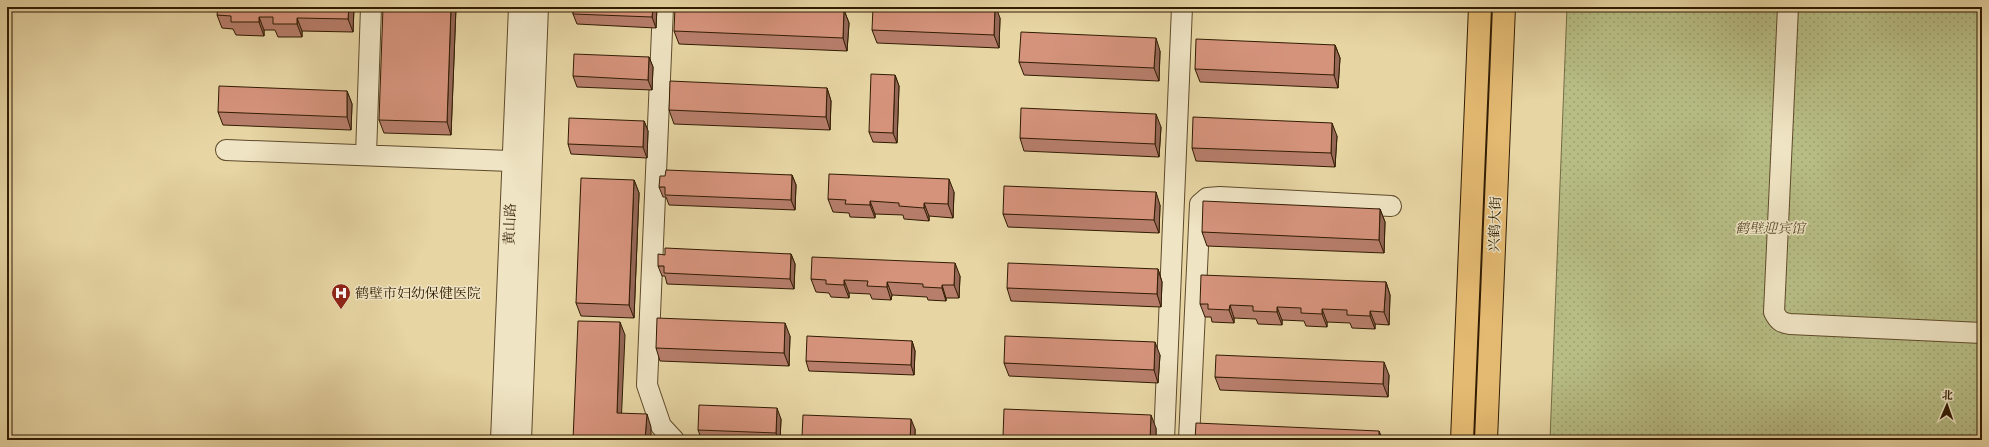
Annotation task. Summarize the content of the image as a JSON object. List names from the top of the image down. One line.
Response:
{"streets":{"main road":["兴鹤大街"],"street":["黄山路"]},"parks":["鹤壁迎宾馆"],"places":{"hospital":["鹤壁市妇幼保健医院"]},"north":"top"}
